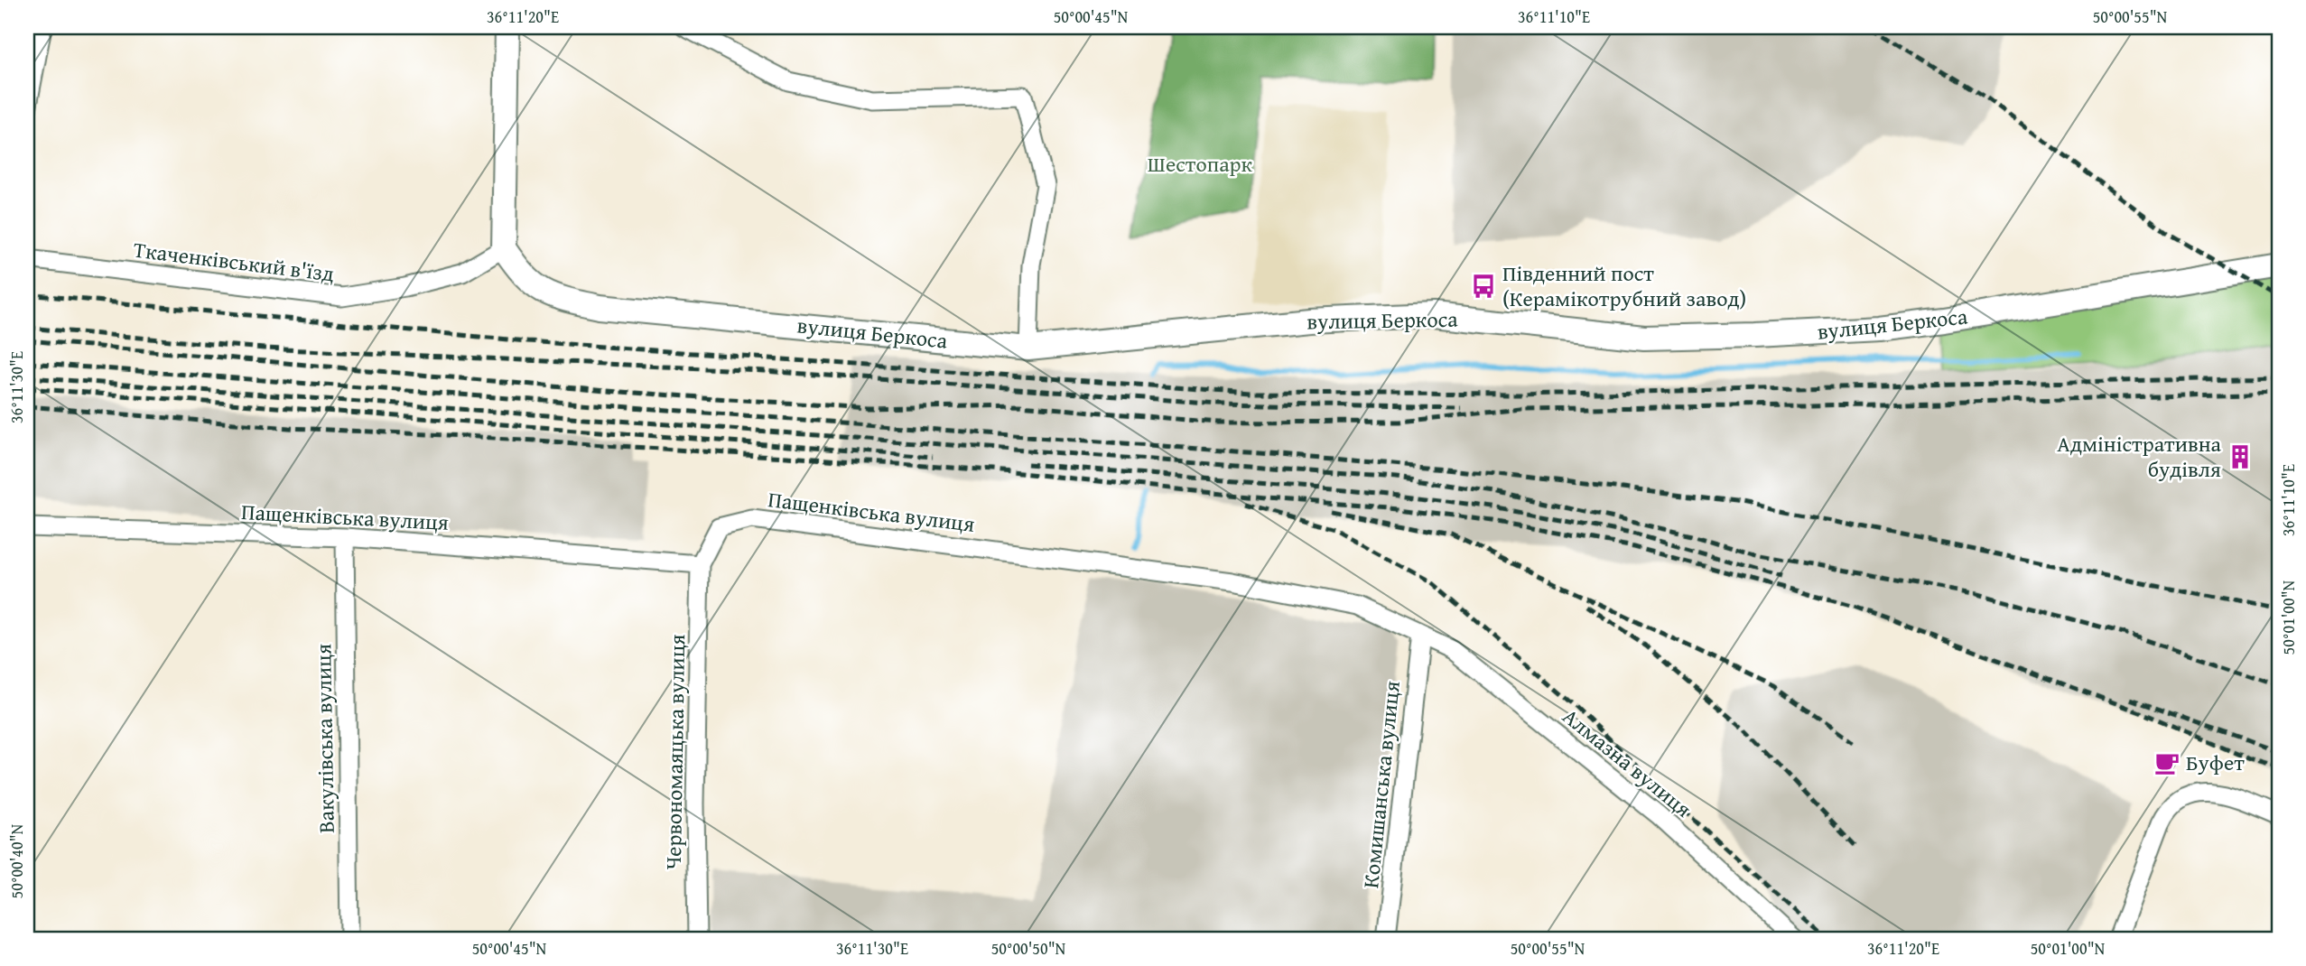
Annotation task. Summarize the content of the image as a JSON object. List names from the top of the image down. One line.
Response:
{"streets":{"street":["Ткаченківський в'їзд","вулиця Беркоса","Пащенківська вулиця","Вакулівська вулиця","Червономаяцька вулиця","Алмазна вулиця","Комишанська вулиця"]},"crossings":[["Ткаченківський в'їзд","вулиця Беркоса"],["Пащенківська вулиця","Вакулівська вулиця"],["Пащенківська вулиця","Червономаяцька вулиця"],["Пащенківська вулиця","Алмазна вулиця"],["Пащенківська вулиця","Комишанська вулиця"],["Алмазна вулиця","Комишанська вулиця"]],"parks":["Шестопарк"],"places":{"bus stop":["Південний пост (Керамікотрубний завод)"],"building":["Адміністративна будівля"],"cafe":["Буфет"]},"coordinates":["36°11'20\"E","50°00'45\"N","36°11'10\"E","50°00'55\"N","36°11'30\"E","50°01'00\"N","50°00'40\"N","50°00'50\"N"]}
